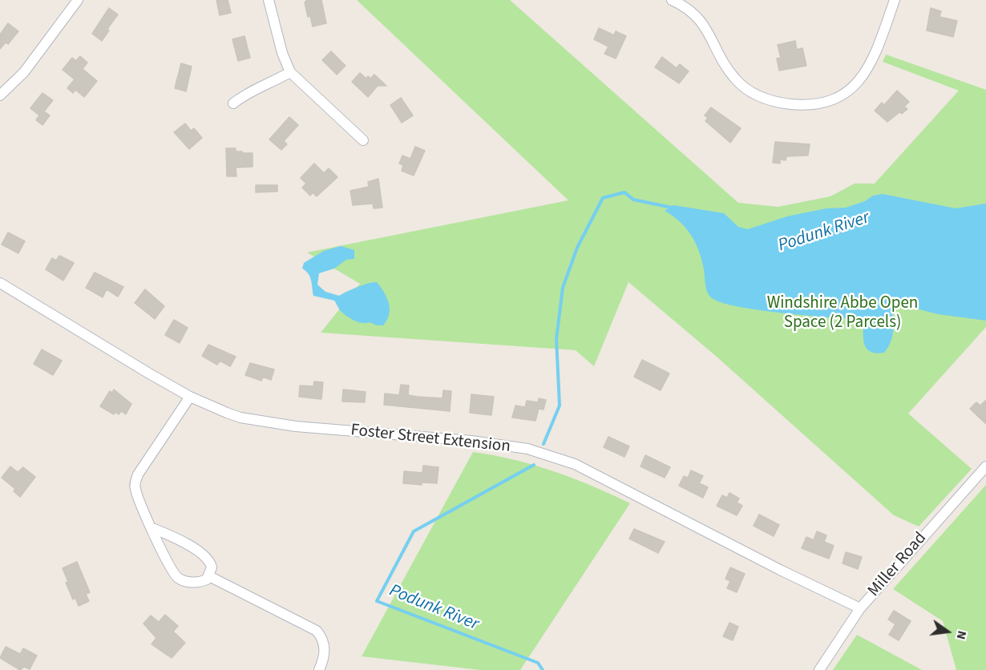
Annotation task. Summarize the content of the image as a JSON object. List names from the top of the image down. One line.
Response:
{"streets":{"street":["Foster Street Extension","Miller Road"]},"crossings":[["Foster Street Extension","Miller Road"]],"water":["Podunk River"],"parks":["Windshire Abbe Open Space (2 Parcels)"],"north":"right"}
